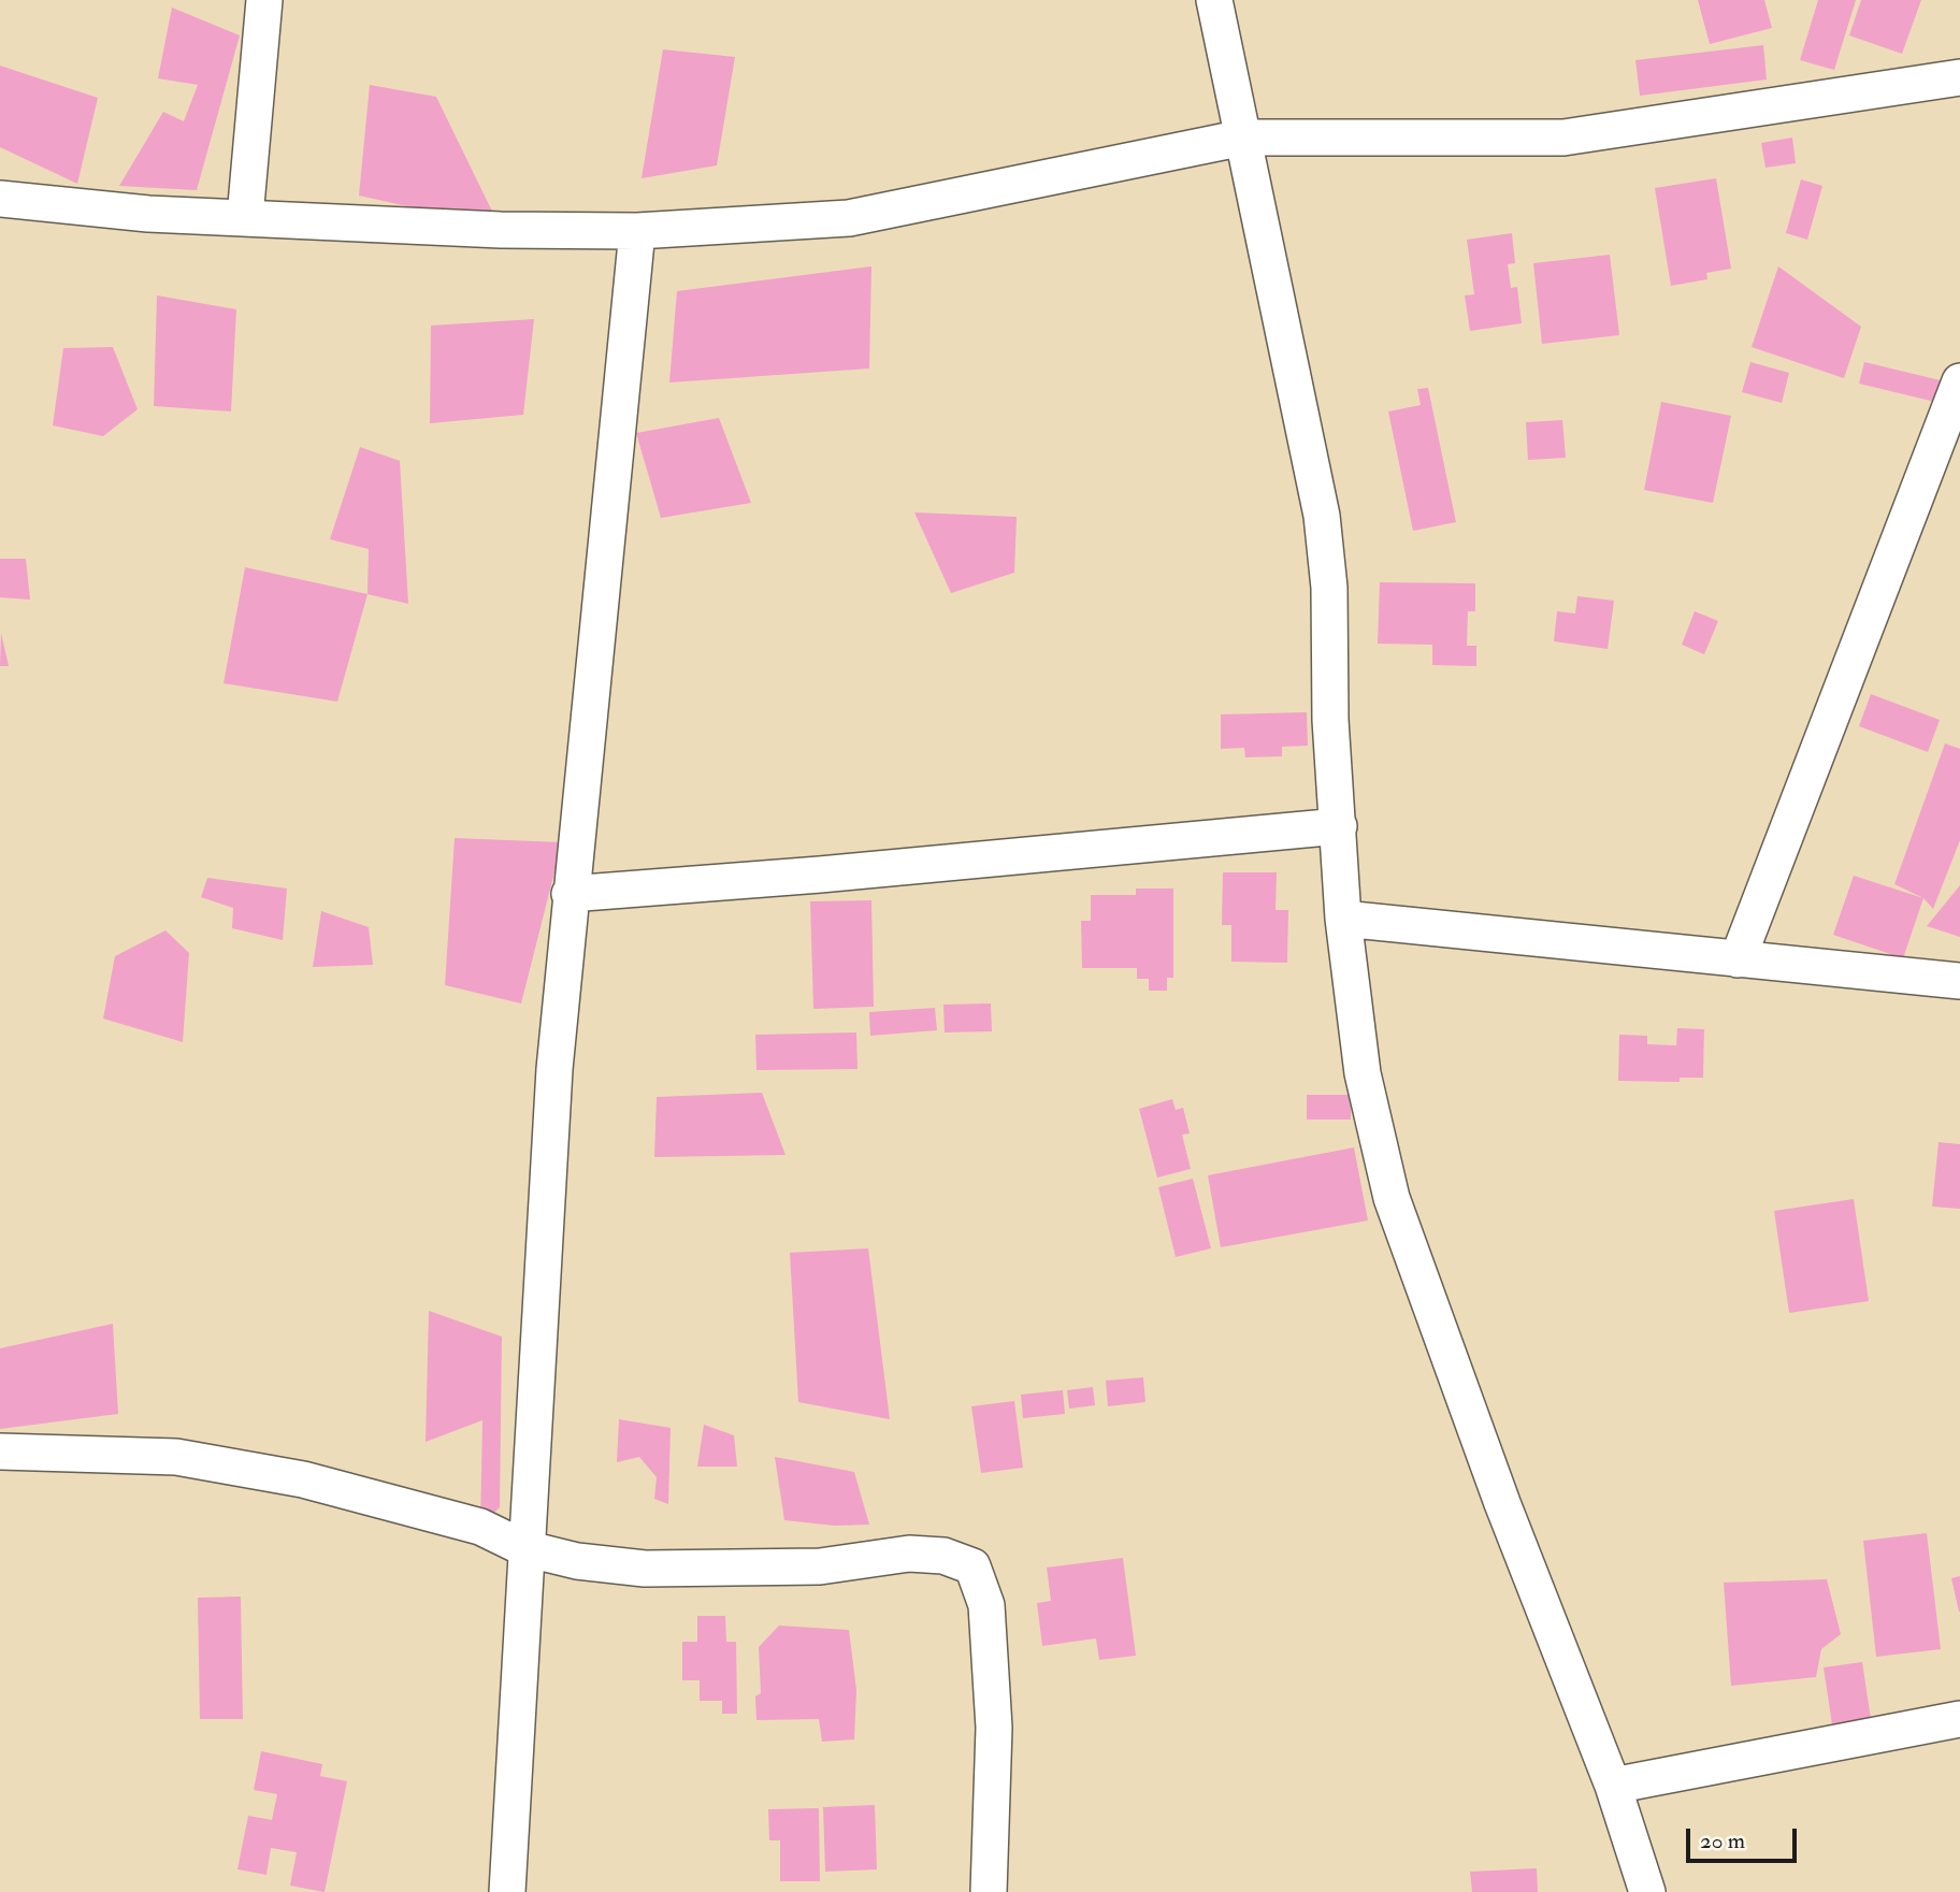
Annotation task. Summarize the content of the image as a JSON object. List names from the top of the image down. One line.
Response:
{"scale_bar":"20 m"}
